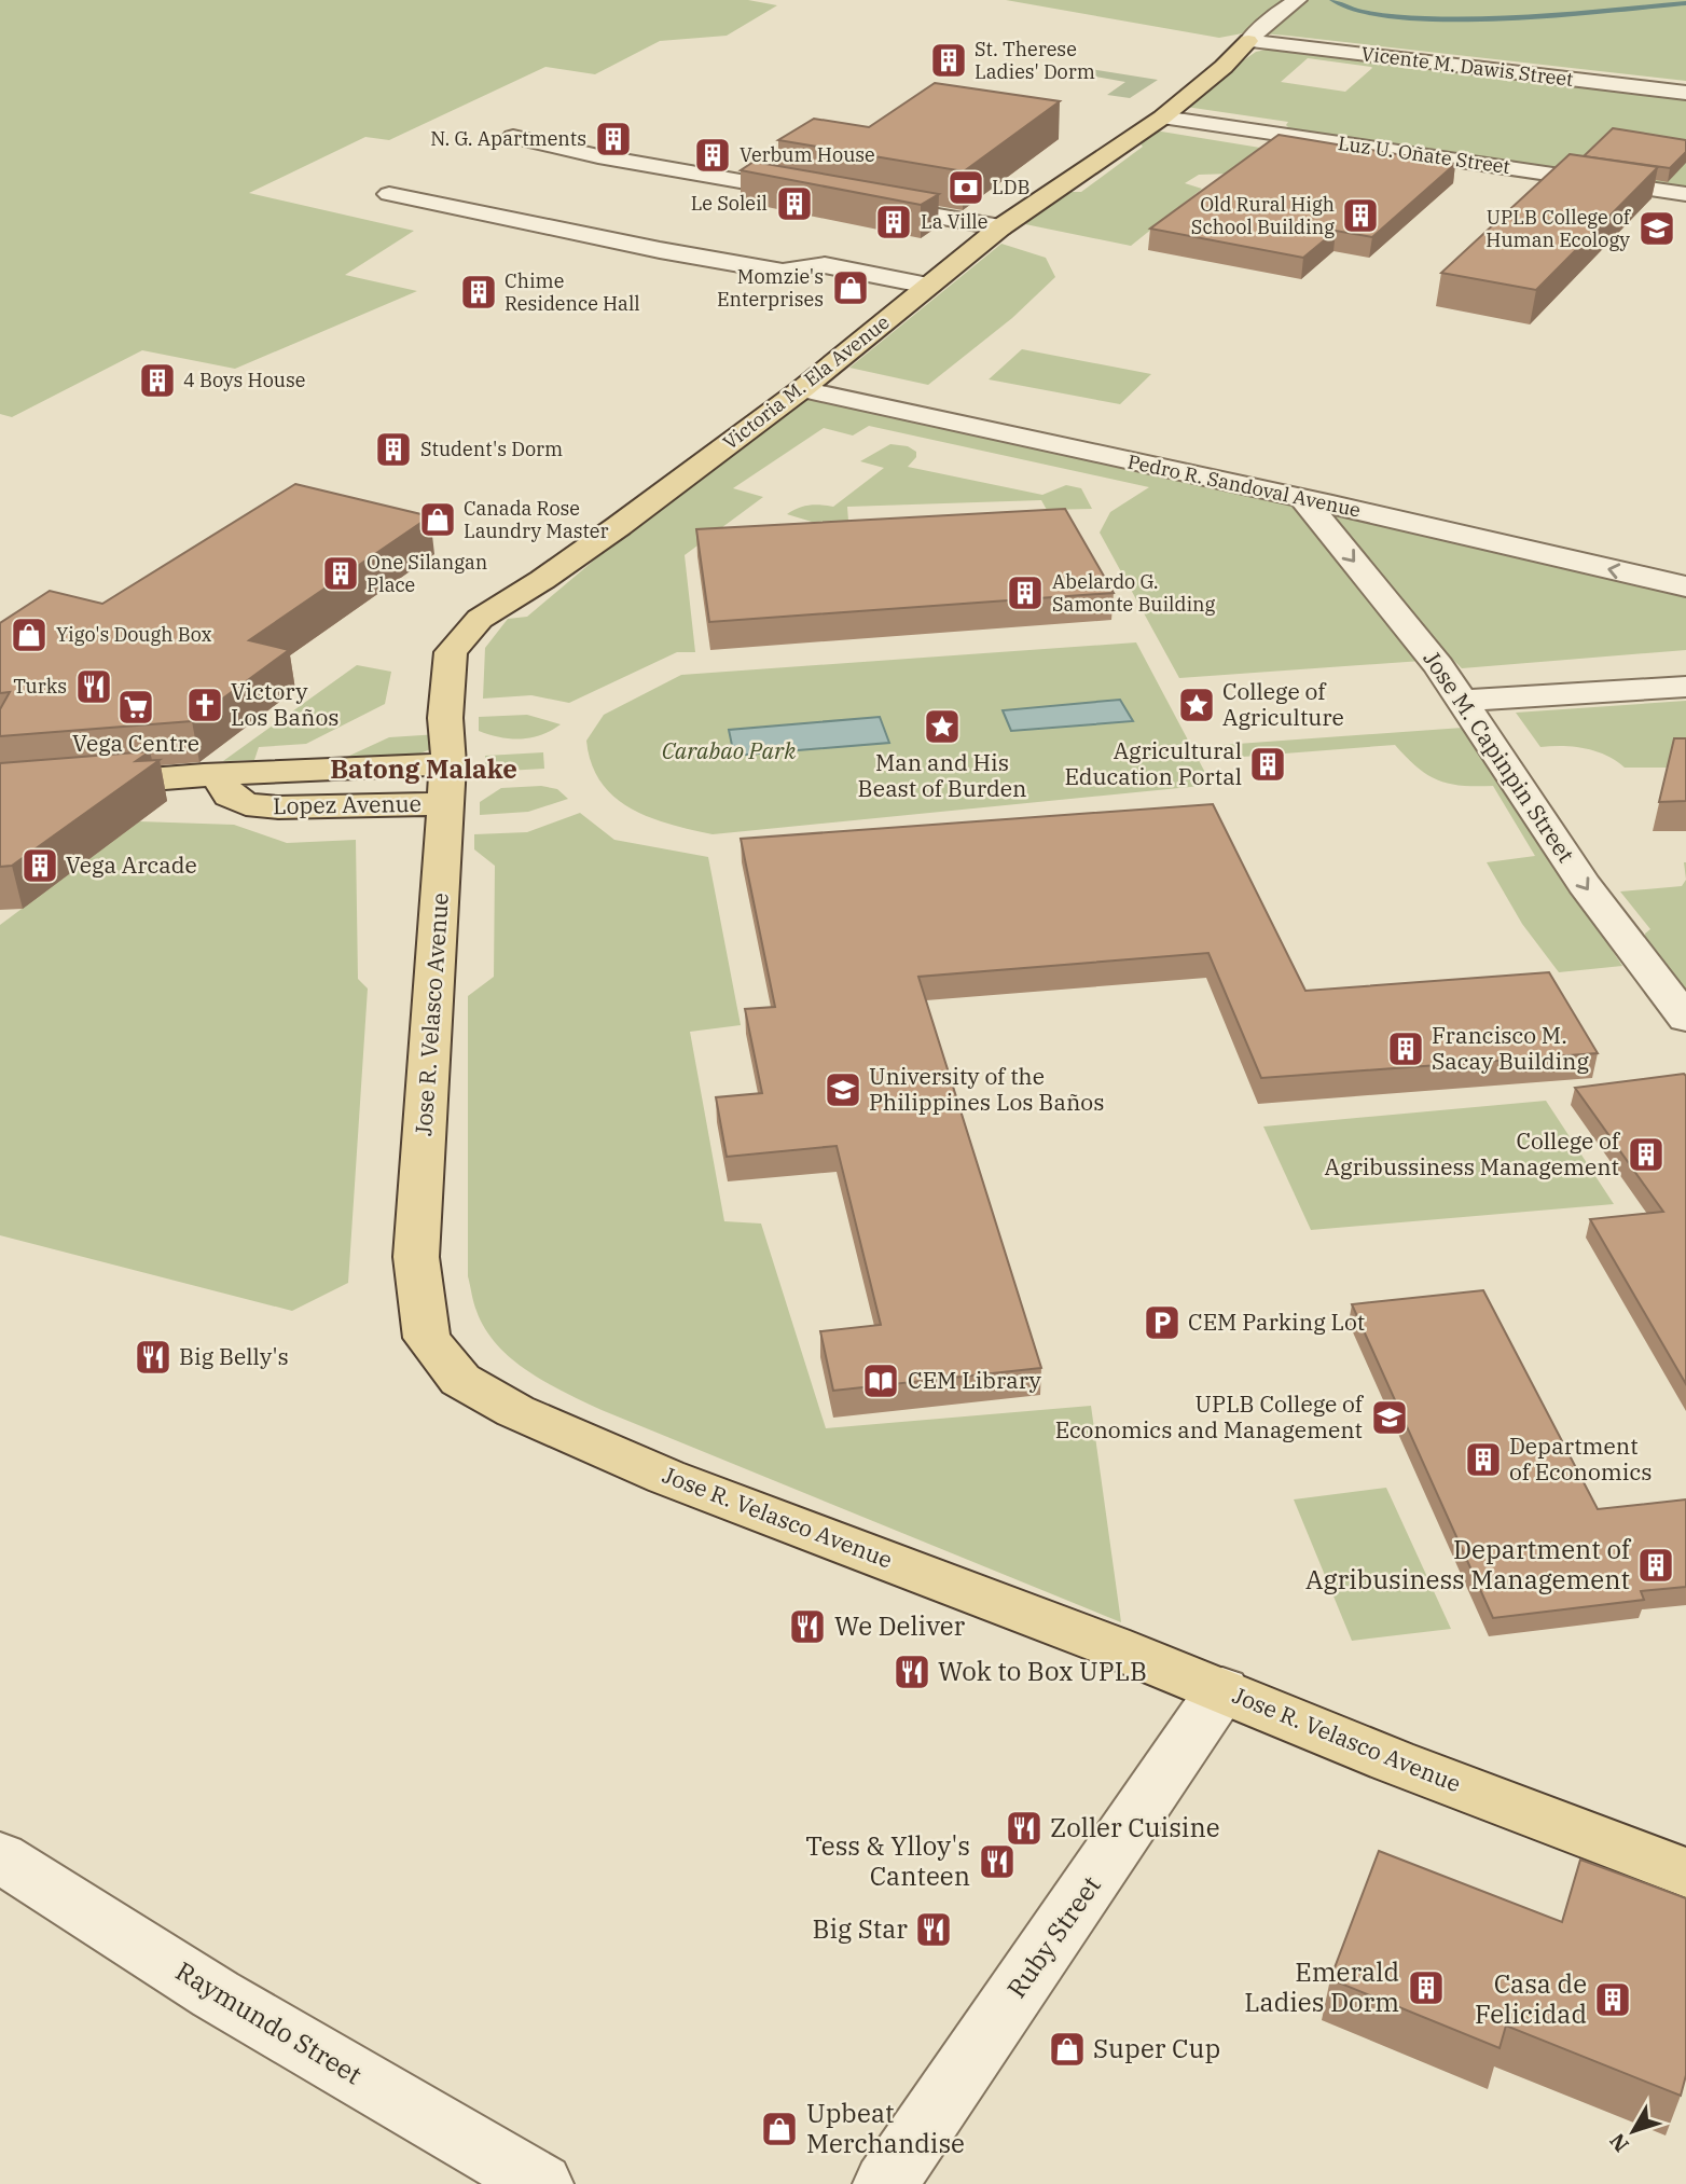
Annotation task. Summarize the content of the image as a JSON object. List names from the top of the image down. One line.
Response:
{"streets":{"main road":["Victoria M. Ela Avenue","Lopez Avenue","Jose R. Velasco Avenue"],"street":["Vicente M. Dawis Street","Luz U. Oñate Street","Pedro R. Sandoval Avenue","Jose M. Capinpin Street","Ruby Street","Raymundo Street"]},"crossings":[["Vicente M. Dawis Street","Victoria M. Ela Avenue"],["Luz U. Oñate Street","Victoria M. Ela Avenue"],["Victoria M. Ela Avenue","Pedro R. Sandoval Avenue"],["Victoria M. Ela Avenue","Lopez Avenue"],["Victoria M. Ela Avenue","Jose R. Velasco Avenue"],["Pedro R. Sandoval Avenue","Jose M. Capinpin Street"],["Lopez Avenue","Jose R. Velasco Avenue"],["Jose R. Velasco Avenue","Ruby Street"]],"one_way":["Jose M. Capinpin Street"],"districts":["Batong Malake"],"parks":["Carabao Park"],"places":{"building":["St. Therese Ladies' Dorm","N. G. Apartments","Verbum House","Le Soleil","Old Rural High School Building","La Ville","Chime Residence Hall","4 Boys House","Student's Dorm","One Silangan Place","Abelardo G. Samonte Building","Agricultural Education Portal","Vega Arcade","Francisco M. Sacay Building","College of Agribussiness Management","Department of Economics","Department of Agribusiness Management","Emerald Ladies Dorm","Casa de Felicidad"],"bank":["LDB"],"school or university":["UPLB College of Human Ecology","University of the Philippines Los Baños","UPLB College of Economics and Management"],"shop":["Momzie's Enterprises","Canada Rose Laundry Master","Yigo's Dough Box","Super Cup","Upbeat Merchandise"],"restaurant":["Turks","Big Belly's","We Deliver","Wok to Box UPLB","Zoller Cuisine","Tess & Ylloy's Canteen","Big Star"],"church":["Victory Los Baños"],"place":["College of Agriculture","Man and His Beast of Burden"],"supermarket":["Vega Centre"],"parking":["CEM Parking Lot"],"library":["CEM Library"]},"north":"bottom left"}
